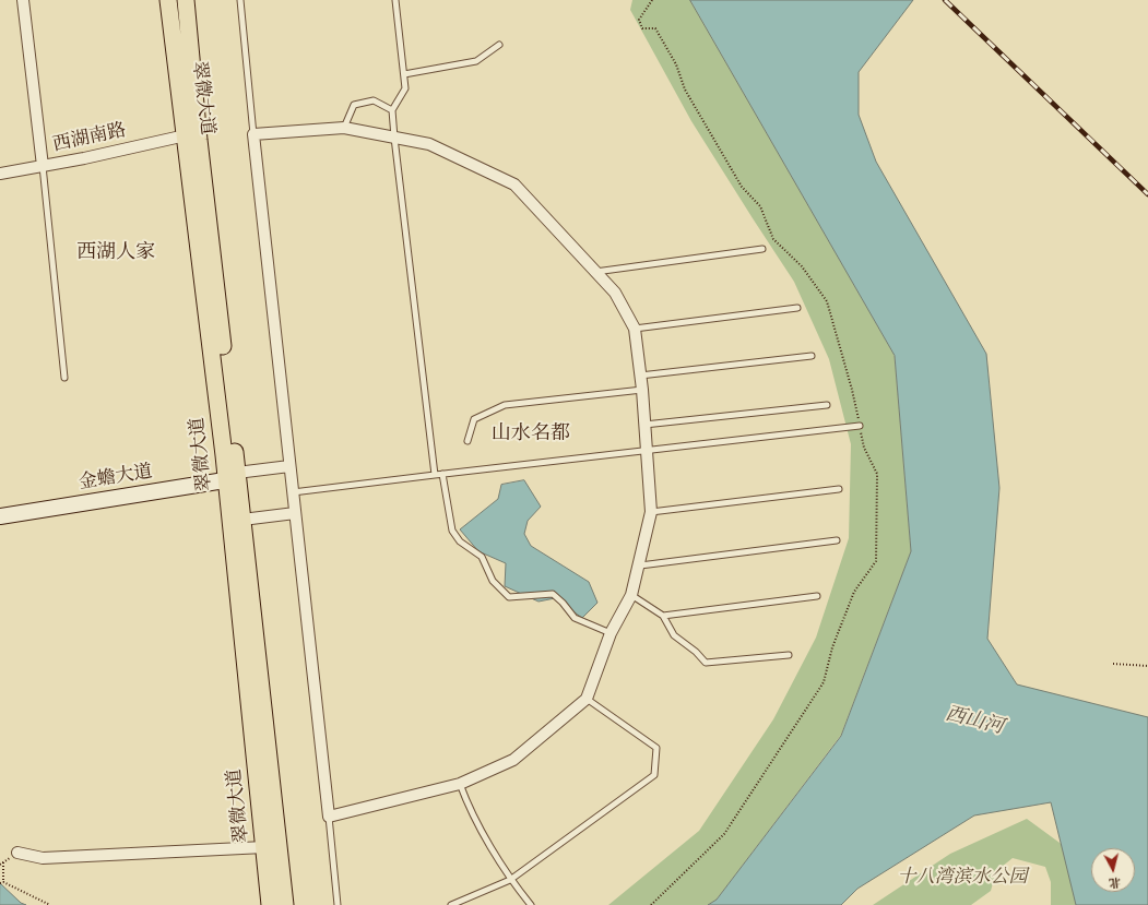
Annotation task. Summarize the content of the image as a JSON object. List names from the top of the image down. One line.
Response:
{"streets":{"main road":["翠微大道"],"street":["西湖南路","金蟾大道"]},"crossings":[["翠微大道","西湖南路"],["翠微大道","金蟾大道"]],"districts":["西湖人家","山水名都"],"water":["西山河"],"parks":["十八湾滨水公园"],"north":"bottom"}
